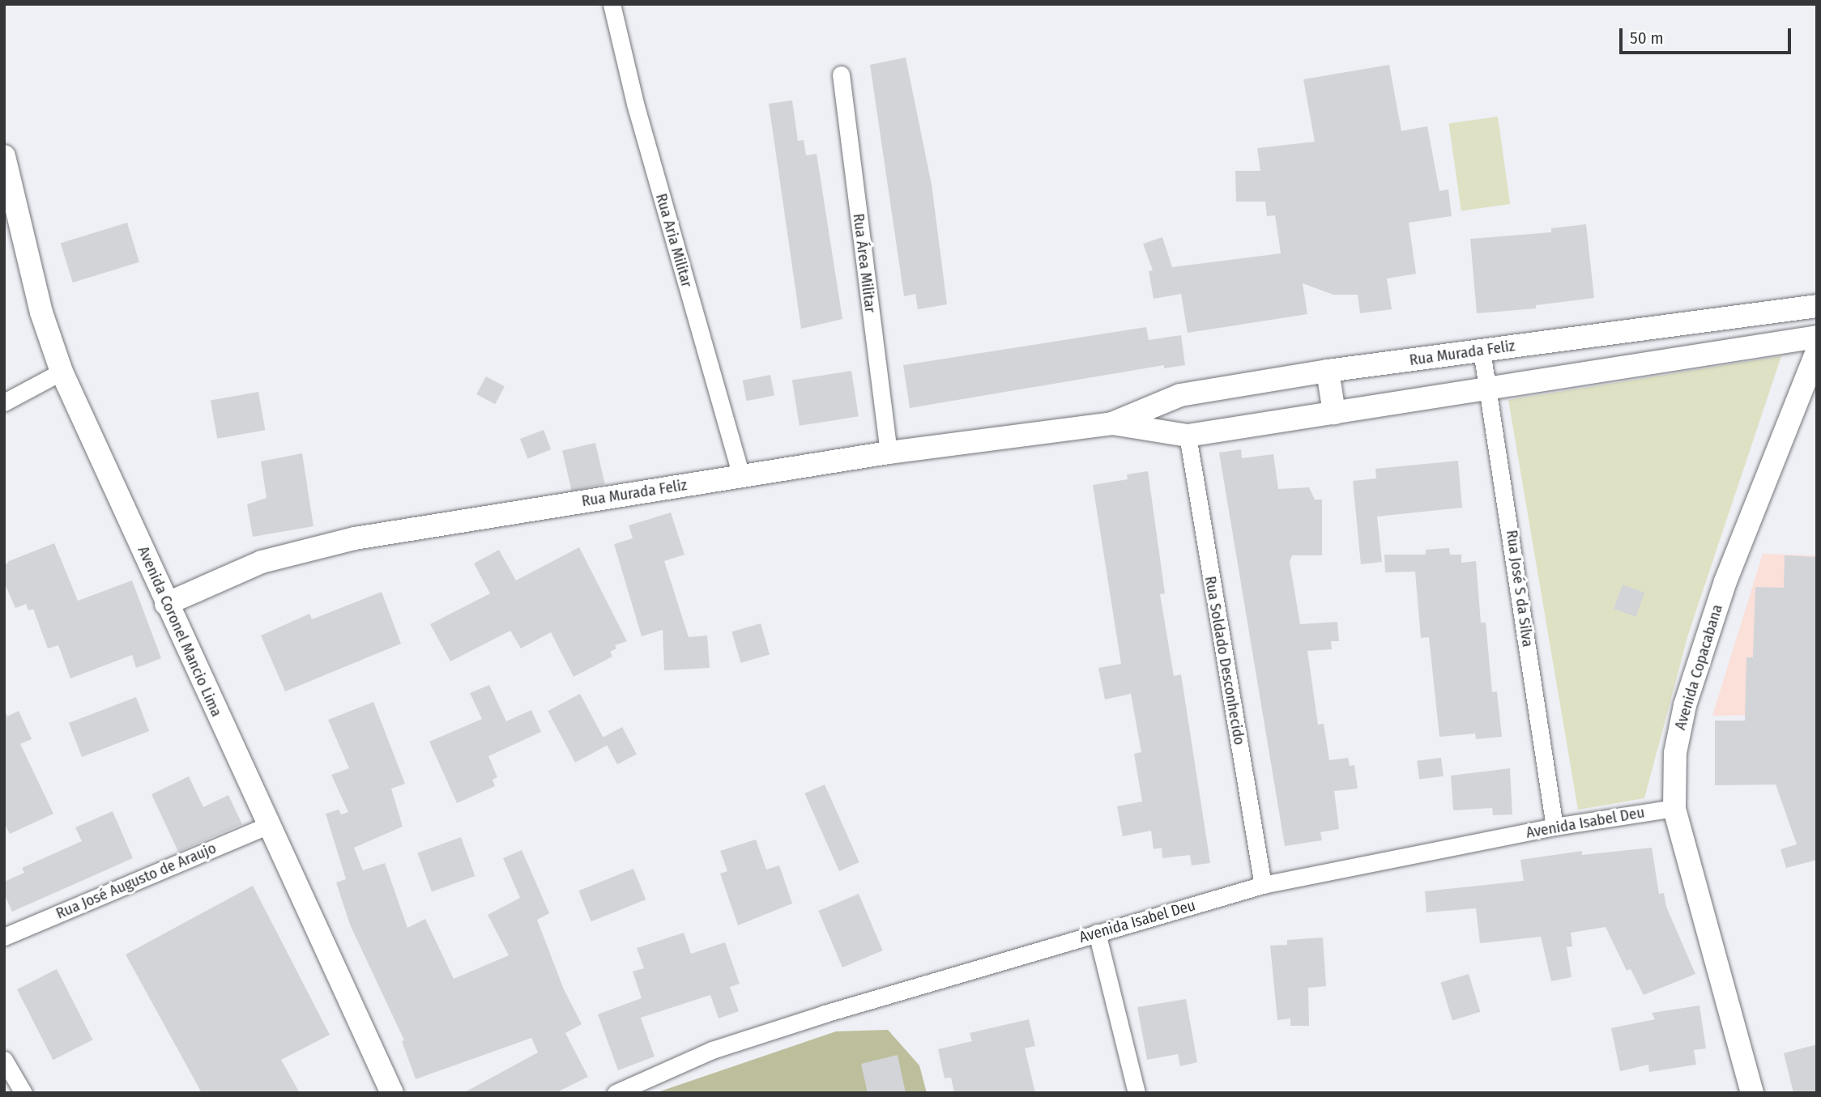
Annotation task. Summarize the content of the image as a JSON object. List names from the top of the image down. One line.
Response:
{"streets":{"street":["Rua Aria Militar","Rua Área Militar","Rua Murada Feliz","Rua José S da Silva","Avenida Coronel Mancio Lima","Rua Soldado Desconhecido","Avenida Copacabana","Avenida Isabel Deu","Rua José Augusto de Araujo"]},"crossings":[["Rua Aria Militar","Rua Murada Feliz"],["Rua Área Militar","Rua Murada Feliz"],["Rua Murada Feliz","Rua José S da Silva"],["Rua Murada Feliz","Avenida Coronel Mancio Lima"],["Rua Murada Feliz","Rua Soldado Desconhecido"],["Rua José S da Silva","Avenida Isabel Deu"],["Avenida Coronel Mancio Lima","Rua José Augusto de Araujo"],["Rua Soldado Desconhecido","Avenida Isabel Deu"],["Avenida Copacabana","Avenida Isabel Deu"]],"scale_bar":"50 m"}
